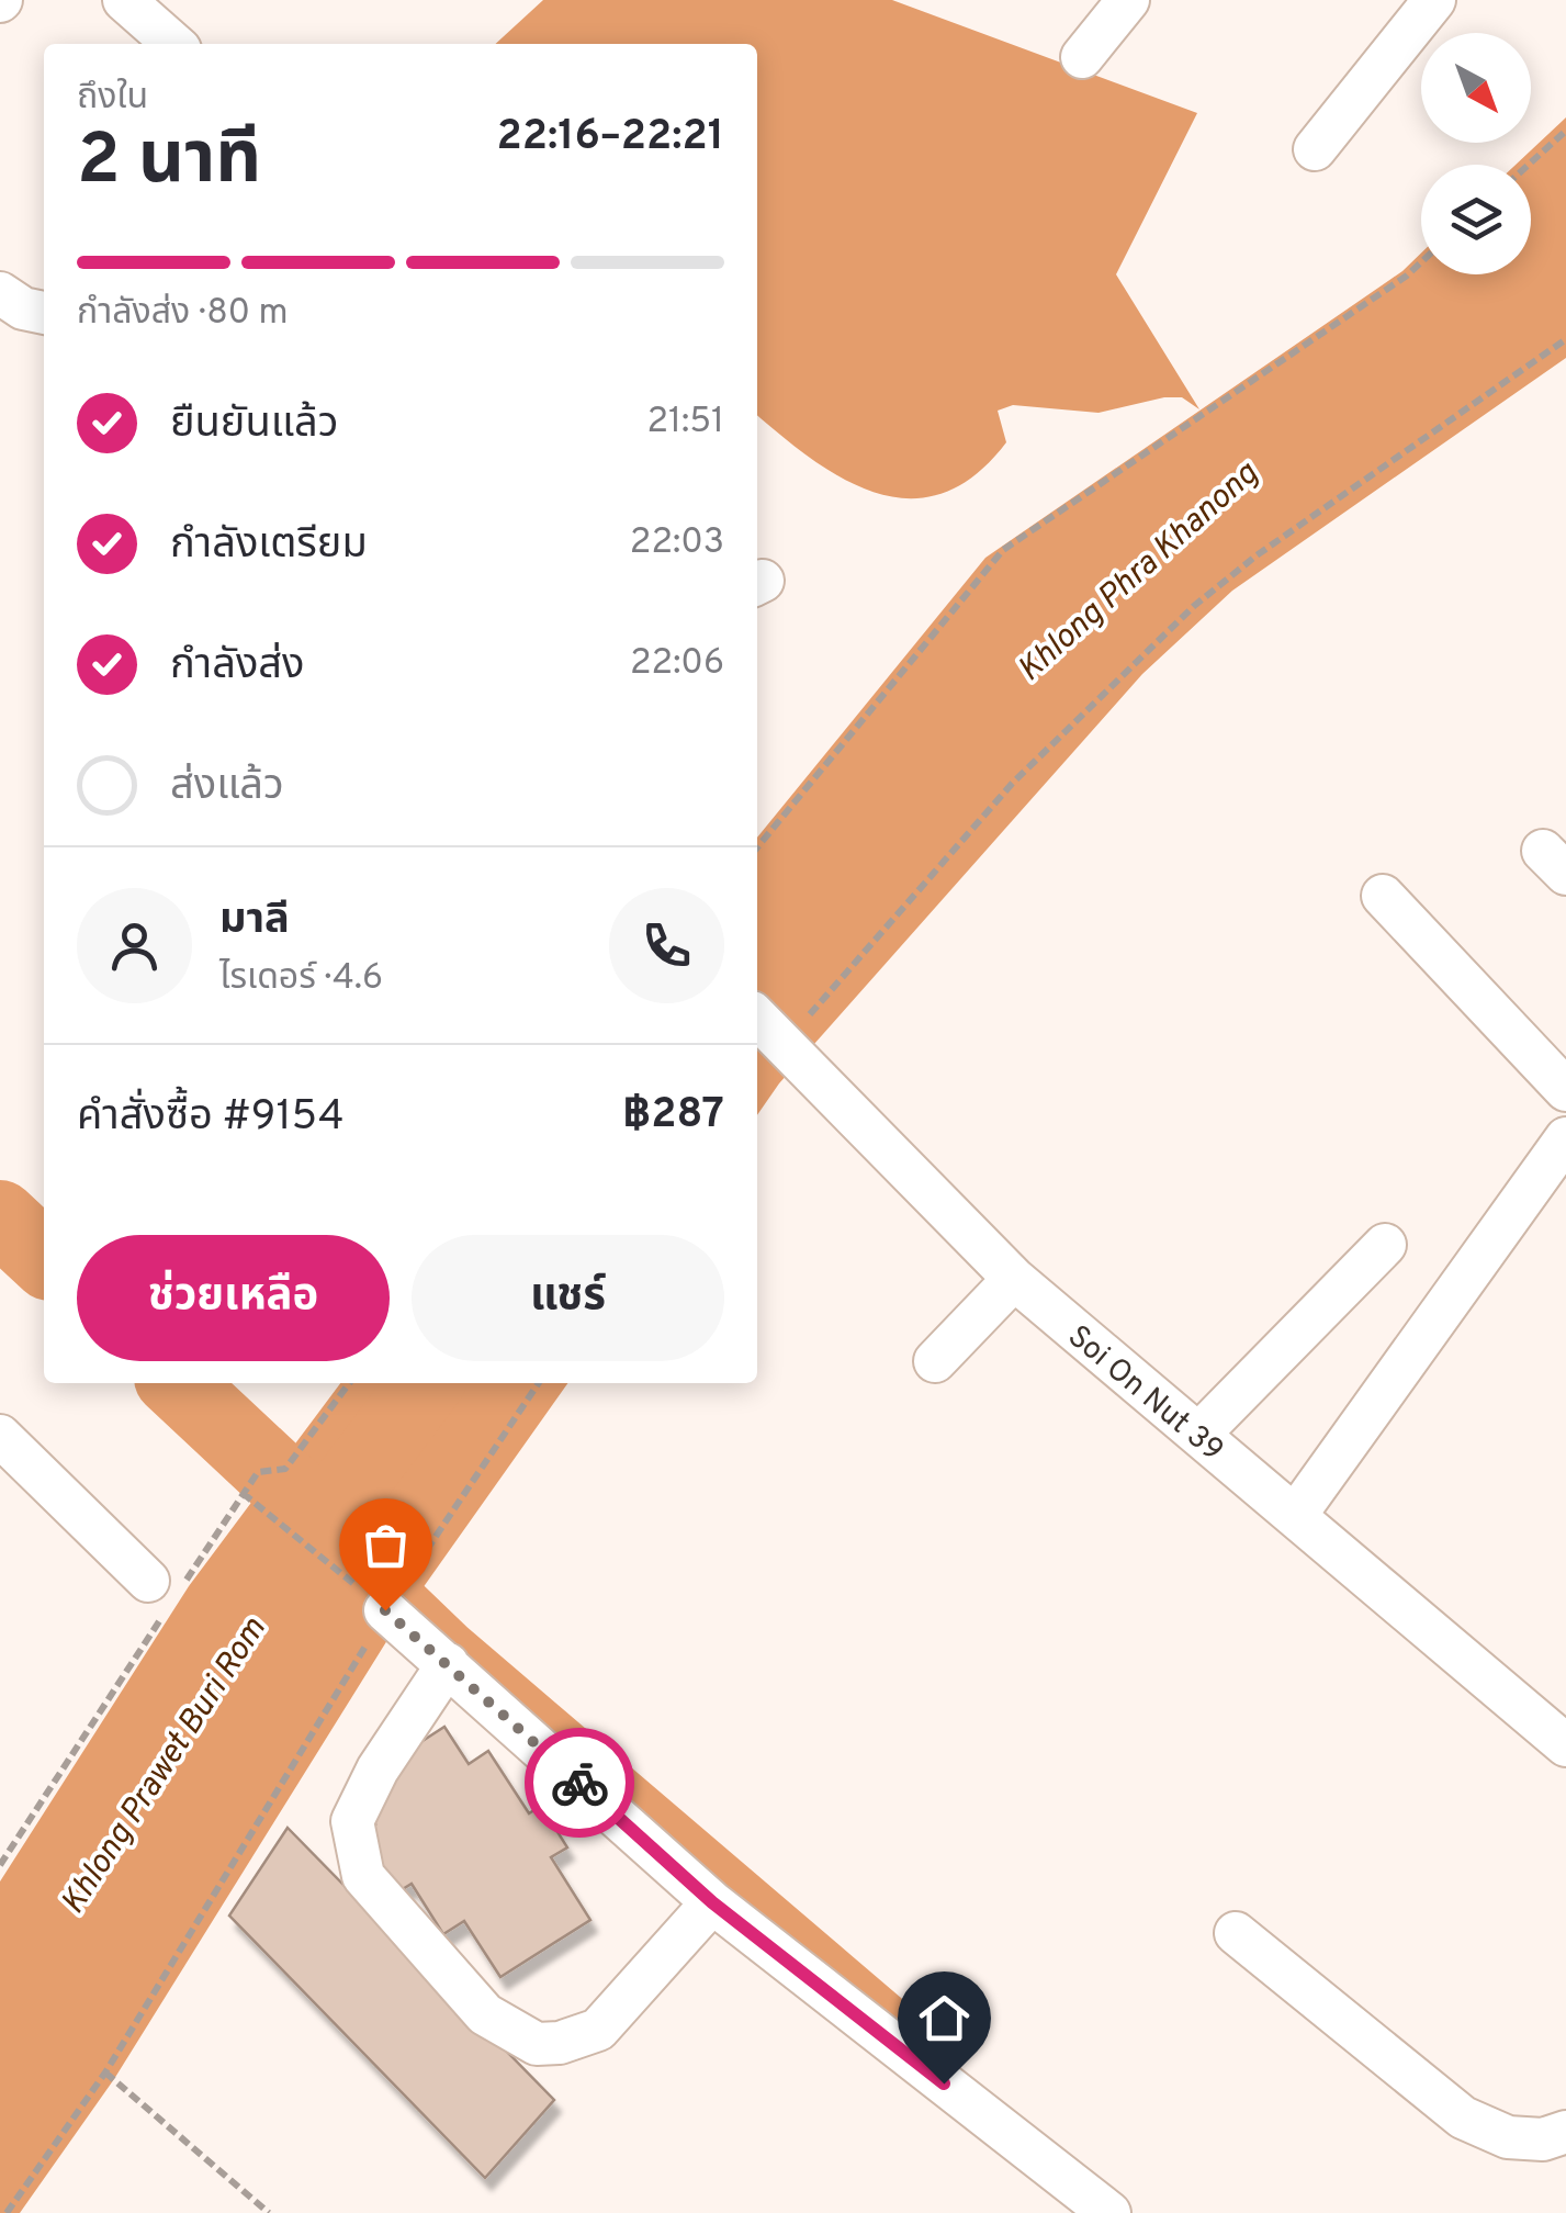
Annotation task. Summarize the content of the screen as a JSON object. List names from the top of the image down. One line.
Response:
{"streets":{"street":["Soi On Nut 39"]},"water":["Khlong Phra Khanong","Khlong Prawet Buri Rom"],"north":"bottom right","page":{"heading":["2 นาที","ถึงใน","22:16–22:21"],"panel":["มาลี","ไรเดอร์ · 4.6","คำสั่งซื้อ #9154","฿287"],"bar":"กำลังส่ง · 80 m","list":[["ยืนยันแล้ว","21:51"],["กำลังเตรียม","22:03"],["กำลังส่ง","22:06"],"ส่งแล้ว"],"buttons":["ช่วยเหลือ","แชร์"]}}
